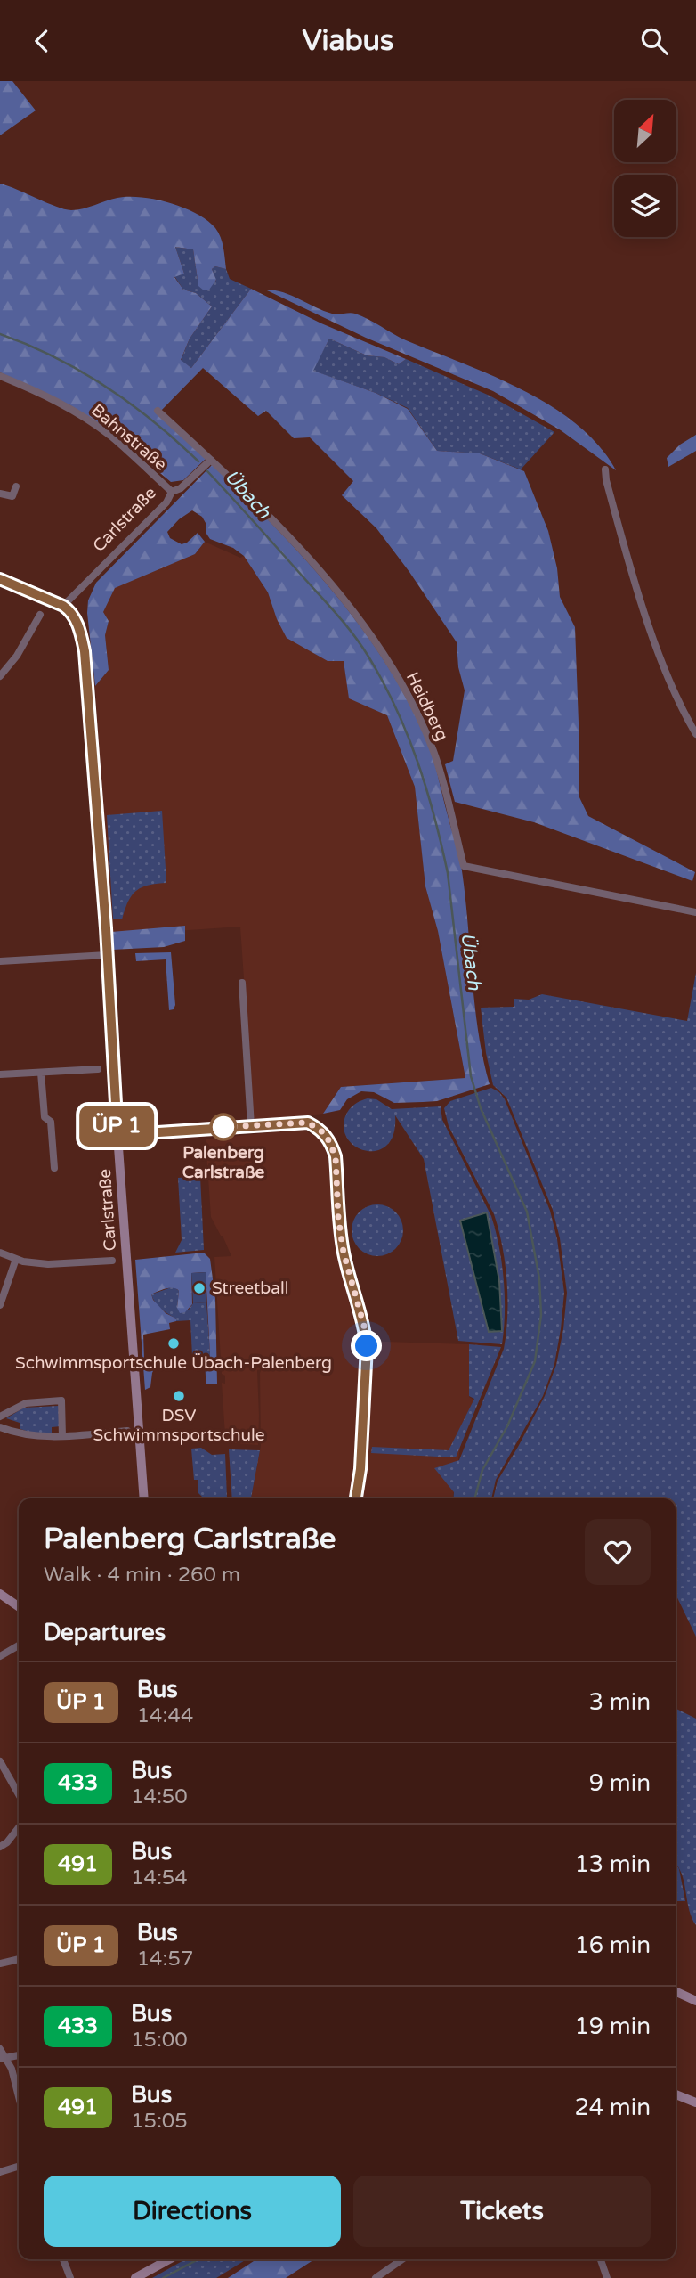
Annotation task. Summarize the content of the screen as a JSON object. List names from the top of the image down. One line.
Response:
{"streets":{"main road":["Carlstraße"],"street":["Bahnstraße","Heidberg"]},"crossings":[["Bahnstraße","Carlstraße"],["Carlstraße","Heidberg"]],"water":["Übach"],"places":["Palenberg Carlstraße","Streetball","Schwimmsportschule Übach-Palenberg","DSV Schwimmsportschule"],"north":"top right","page":{"header":"Viabus","on_map":"ÜP 1","heading":[["Palenberg Carlstraße","Walk · 4 min · 260 m"],"Departures"],"list":[{"mark":"ÜP 1","name":"Bus","note":"14:44","value":"3 min"},{"mark":"433","name":"Bus","note":"14:50","value":"9 min"},{"mark":"491","name":"Bus","note":"14:54","value":"13 min"},{"mark":"ÜP 1","name":"Bus","note":"14:57","value":"16 min"},{"mark":"433","name":"Bus","note":"15:00","value":"19 min"},{"mark":"491","name":"Bus","note":"15:05","value":"24 min"}],"buttons":["Directions","Tickets"]}}
